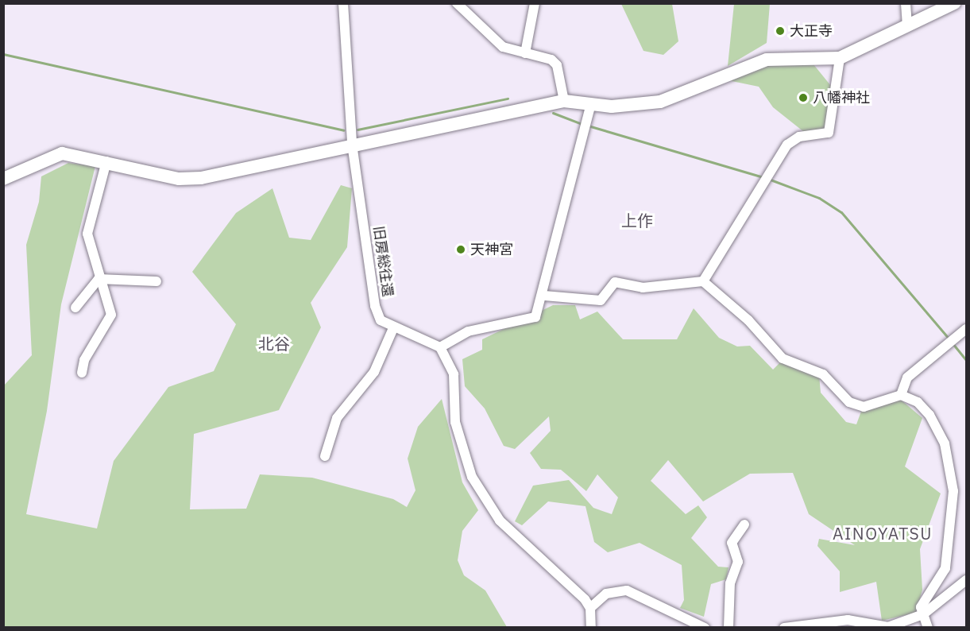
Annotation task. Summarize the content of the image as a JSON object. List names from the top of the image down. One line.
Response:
{"streets":{"street":["旧房総往還"]},"districts":["上作","北谷","AINOYATSU"],"places":["大正寺","八幡神社","天神宮"]}
